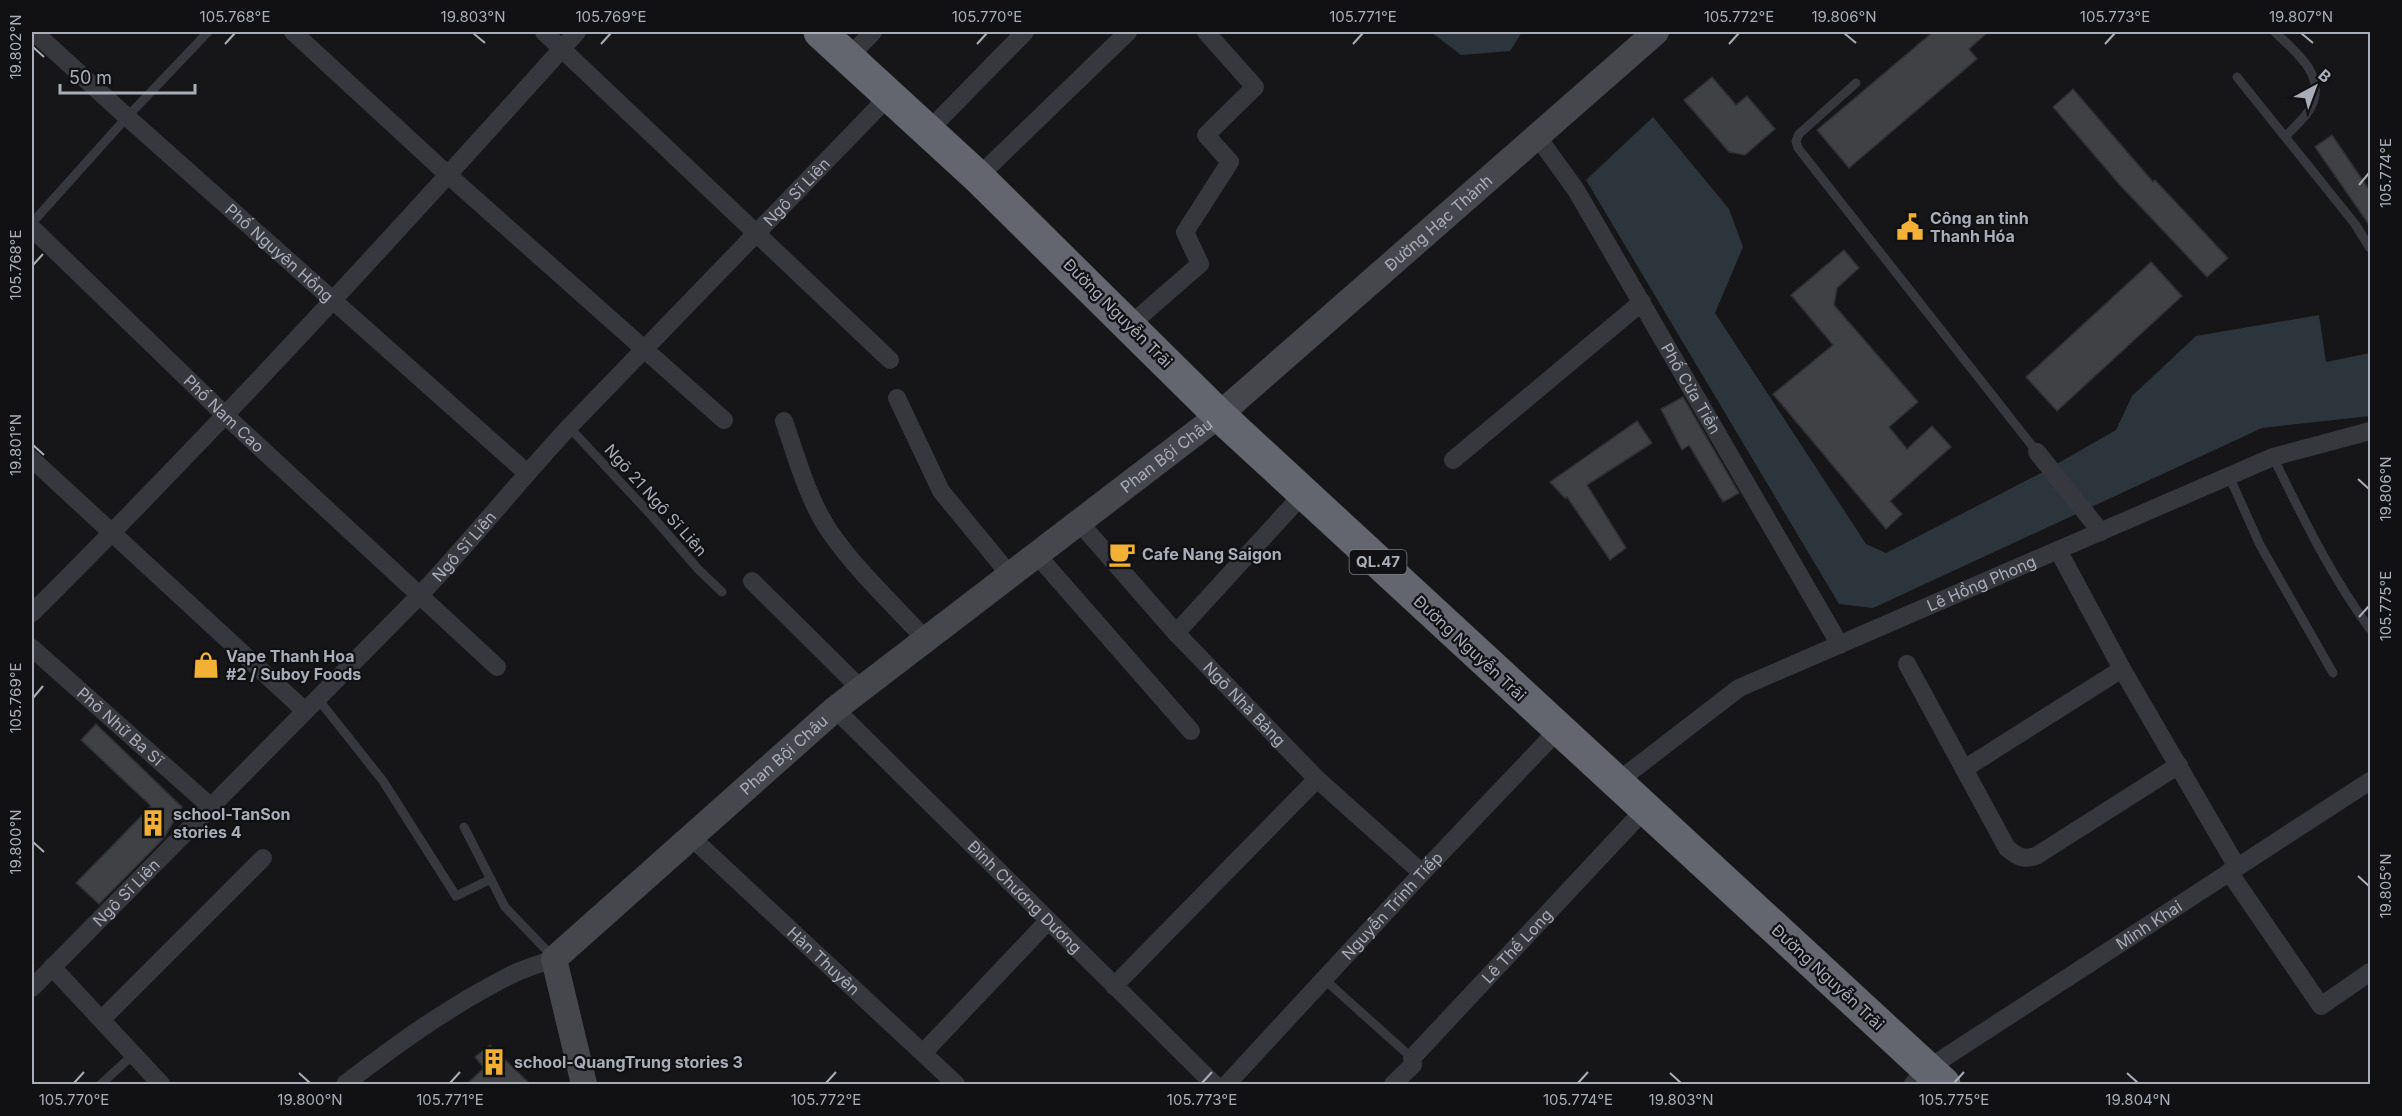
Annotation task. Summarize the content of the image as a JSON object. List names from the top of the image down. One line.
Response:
{"streets":{"highway":["Đường Nguyễn Trãi","QL.47"],"street":["Ngô Sĩ Liên","Đường Hạc Thành","Phố Nguyên Hồng","Phố Cửa Tiền","Phố Nam Cao","Phan Bội Châu","Lê Hồng Phong","Ngõ Nhà Bảng","Phõ Nhữ Ba Sĩ","Đinh Chương Dương","Nguyễn Trinh Tiếp","Minh Khai","Lê Thế Long","Hàn Thuyên"],"lane":["Ngõ 21 Ngô Sĩ Liên"]},"crossings":[["Ngô Sĩ Liên","Phố Nguyên Hồng"],["Ngô Sĩ Liên","Đường Nguyễn Trãi"],["Ngô Sĩ Liên","Phố Nam Cao"],["Ngô Sĩ Liên","Ngõ 21 Ngô Sĩ Liên"],["Ngô Sĩ Liên","Phõ Nhữ Ba Sĩ"],["Đường Hạc Thành","Đường Nguyễn Trãi"],["Đường Hạc Thành","Phố Cửa Tiền"],["Đường Hạc Thành","Phan Bội Châu"],["Đường Nguyễn Trãi","Phan Bội Châu"],["Đường Nguyễn Trãi","Lê Hồng Phong"],["Đường Nguyễn Trãi","Nguyễn Trinh Tiếp"],["Đường Nguyễn Trãi","Minh Khai"],["Đường Nguyễn Trãi","Lê Thế Long"],["Phố Cửa Tiền","Lê Hồng Phong"],["Phan Bội Châu","Ngõ Nhà Bảng"],["Phan Bội Châu","Đinh Chương Dương"],["Phan Bội Châu","Hàn Thuyên"],["Ngõ Nhà Bảng","Nguyễn Trinh Tiếp"]],"places":{"public building":["Công an tỉnh Thanh Hóa"],"cafe":["Cafe Nang Saigon"],"shop":["Vape Thanh Hoa #2 / Suboy Foods"],"building":["school-TanSon stories 4","school-QuangTrung stories 3"]},"scale_bar":"50 m","north":"top right","coordinates":["105.768°E","19.803°N","105.769°E","105.770°E","105.771°E","105.772°E","19.806°N","105.773°E","19.807°N","19.802°N","105.774°E","19.801°N","105.775°E","19.800°N","19.805°N","19.804°N"]}
